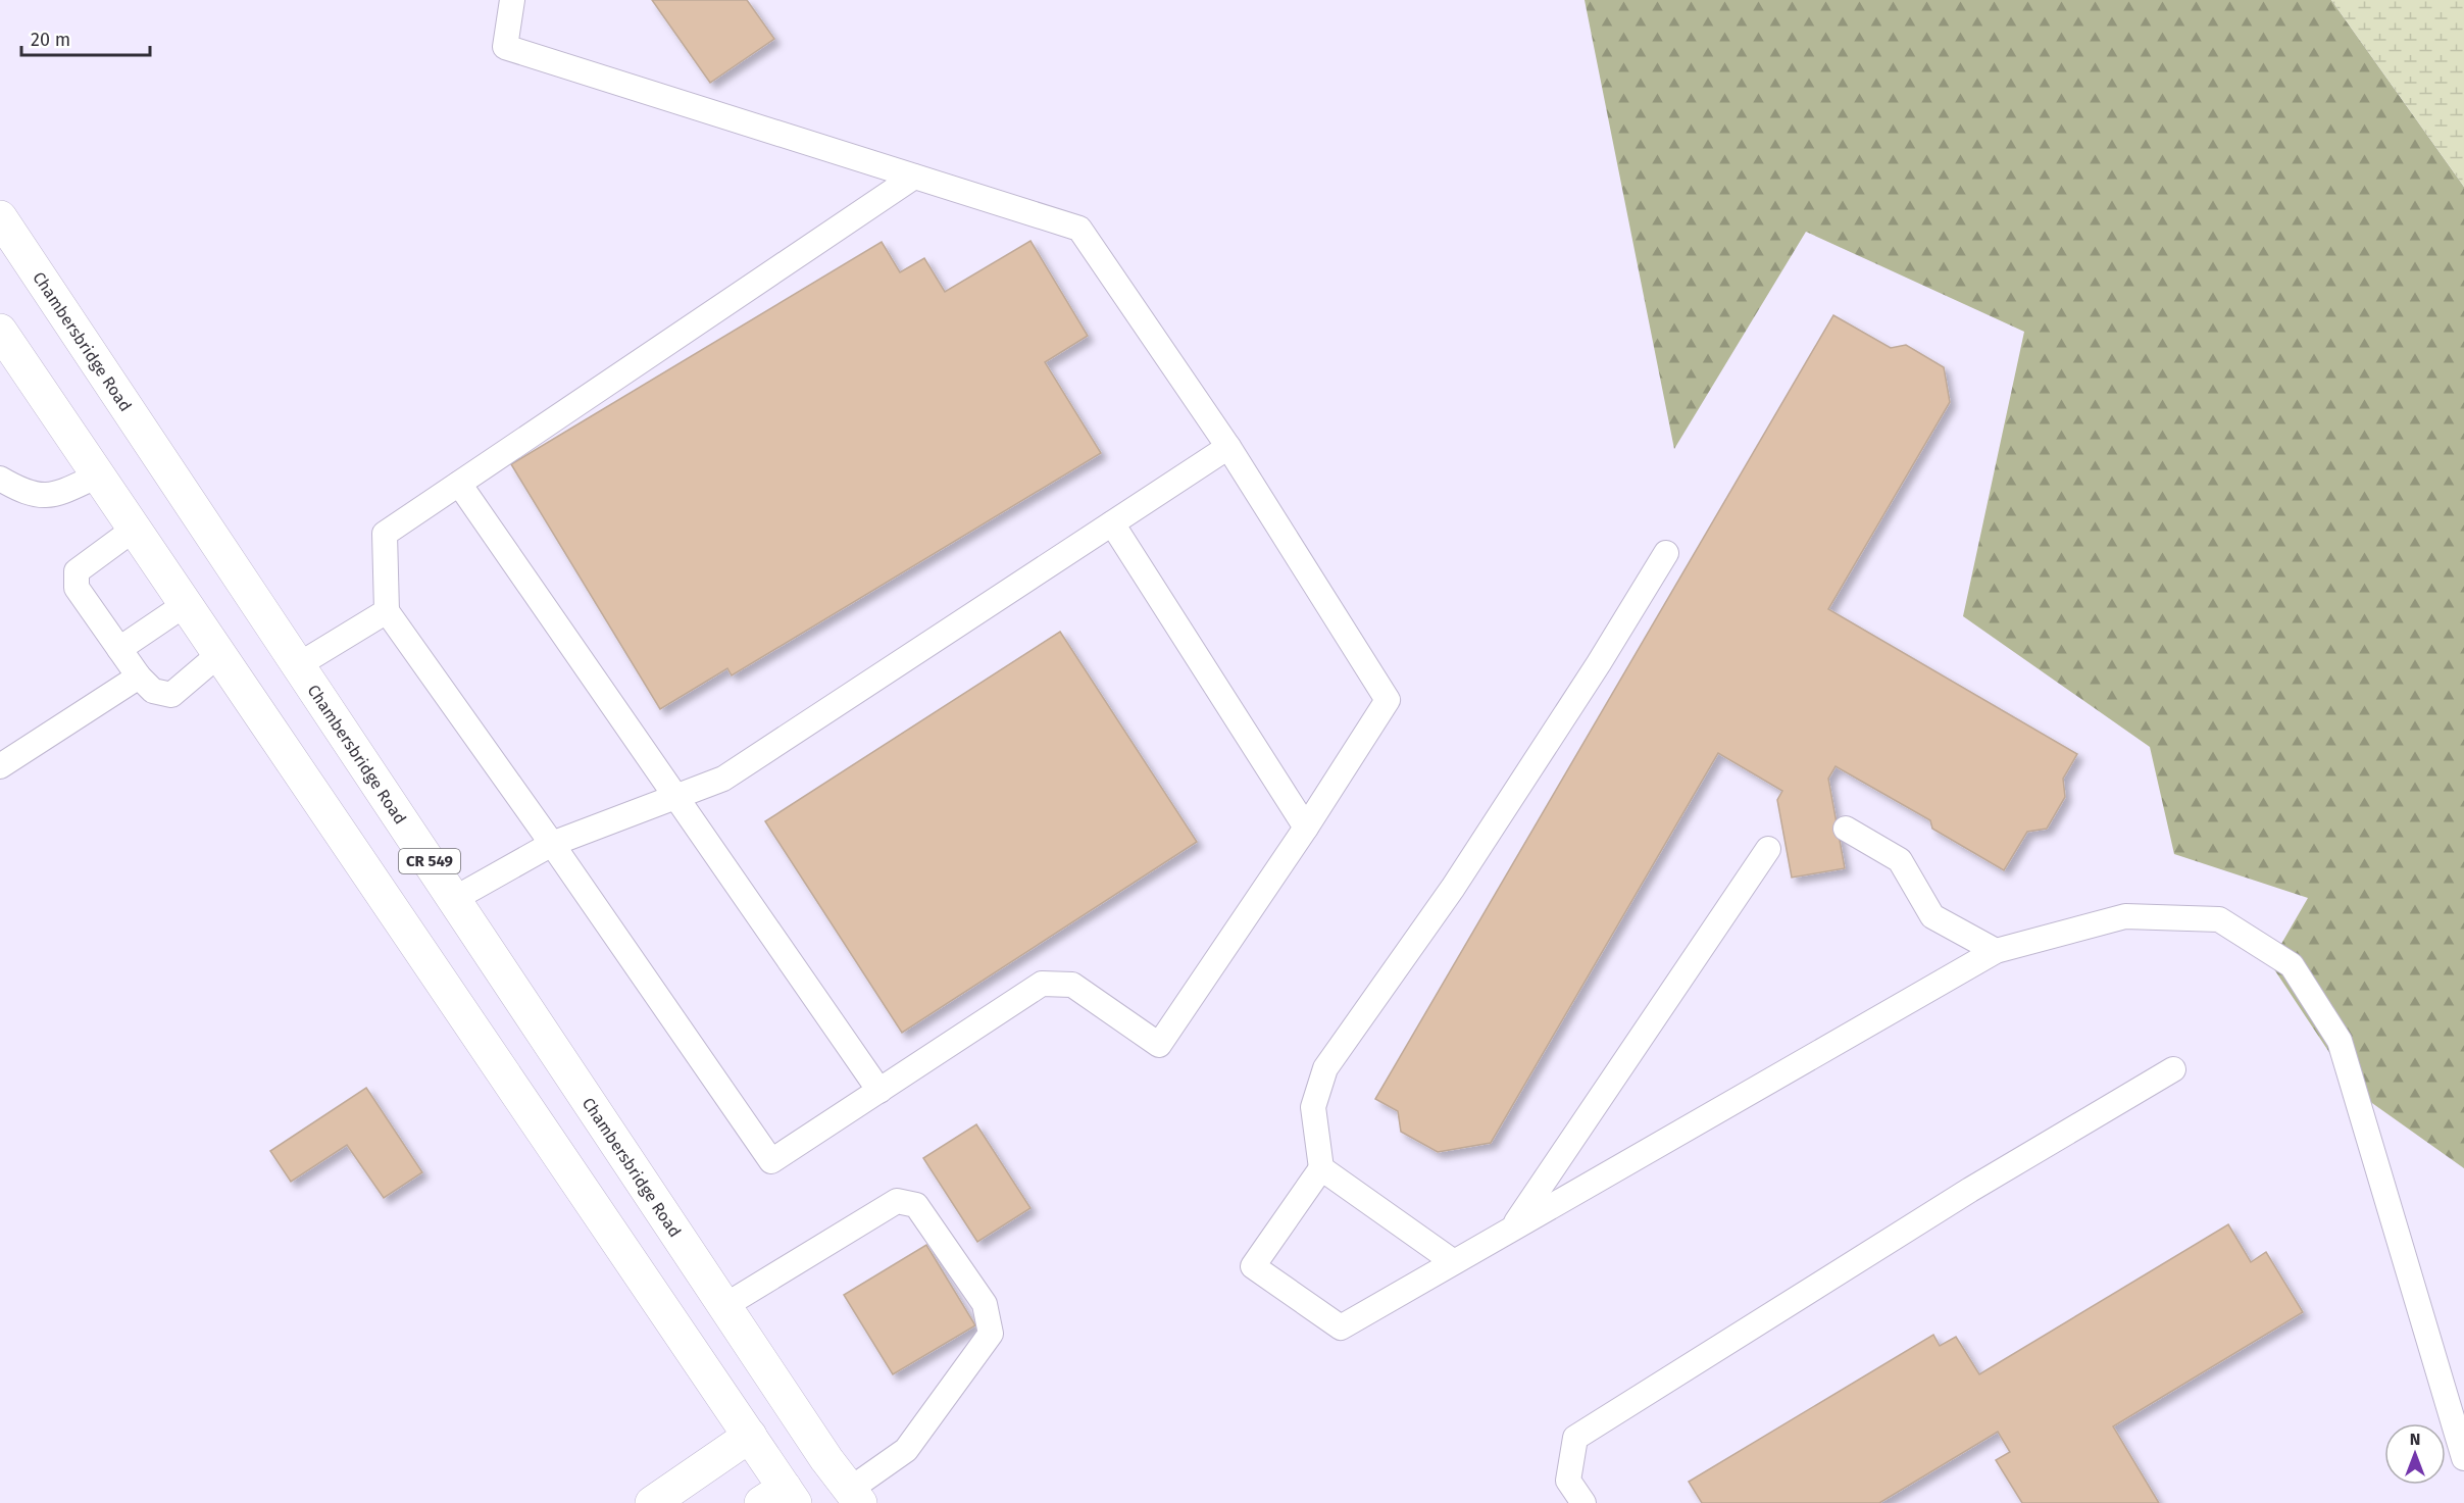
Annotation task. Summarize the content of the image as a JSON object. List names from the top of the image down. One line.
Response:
{"streets":{"main road":["Chambersbridge Road","CR 549"]},"scale_bar":"20 m","north":"top"}
